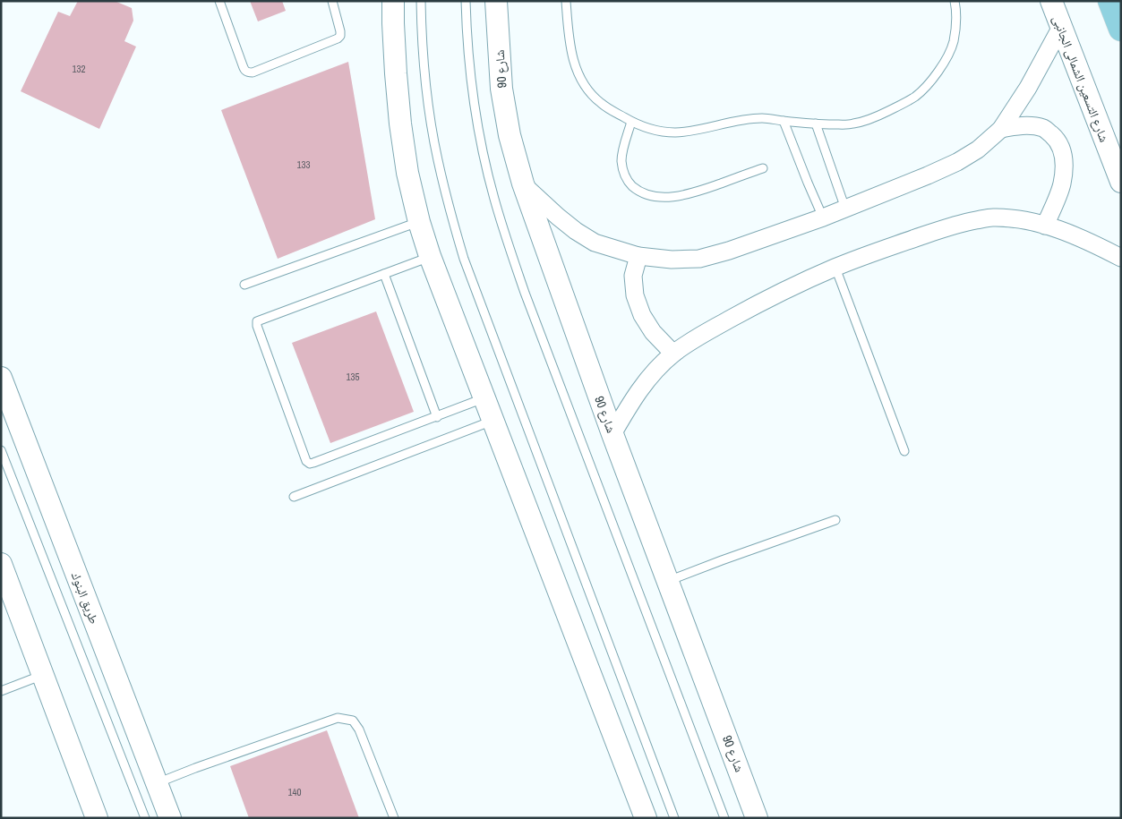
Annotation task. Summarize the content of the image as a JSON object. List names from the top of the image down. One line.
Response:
{"streets":{"street":["شارع 90","شارع التسعين الشمالى الجانبى","طريق البنوك"]},"house_numbers":["132","133","135","140"]}
